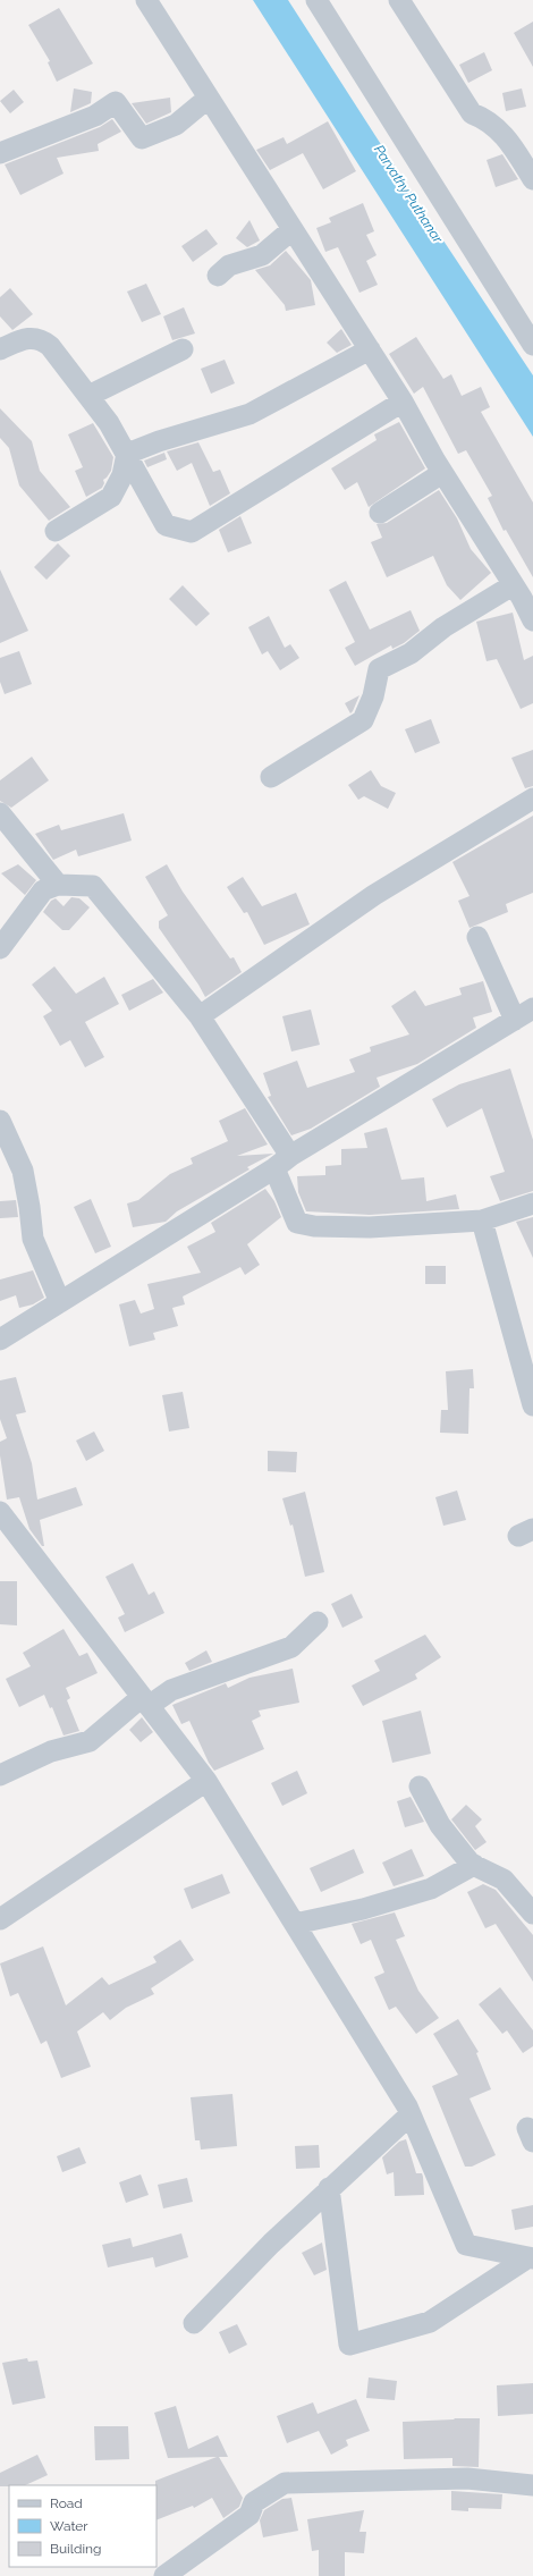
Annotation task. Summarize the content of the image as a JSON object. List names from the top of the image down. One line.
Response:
{"water":["Parvathy Puthanar"],"legend":["Road","Water","Building"]}
